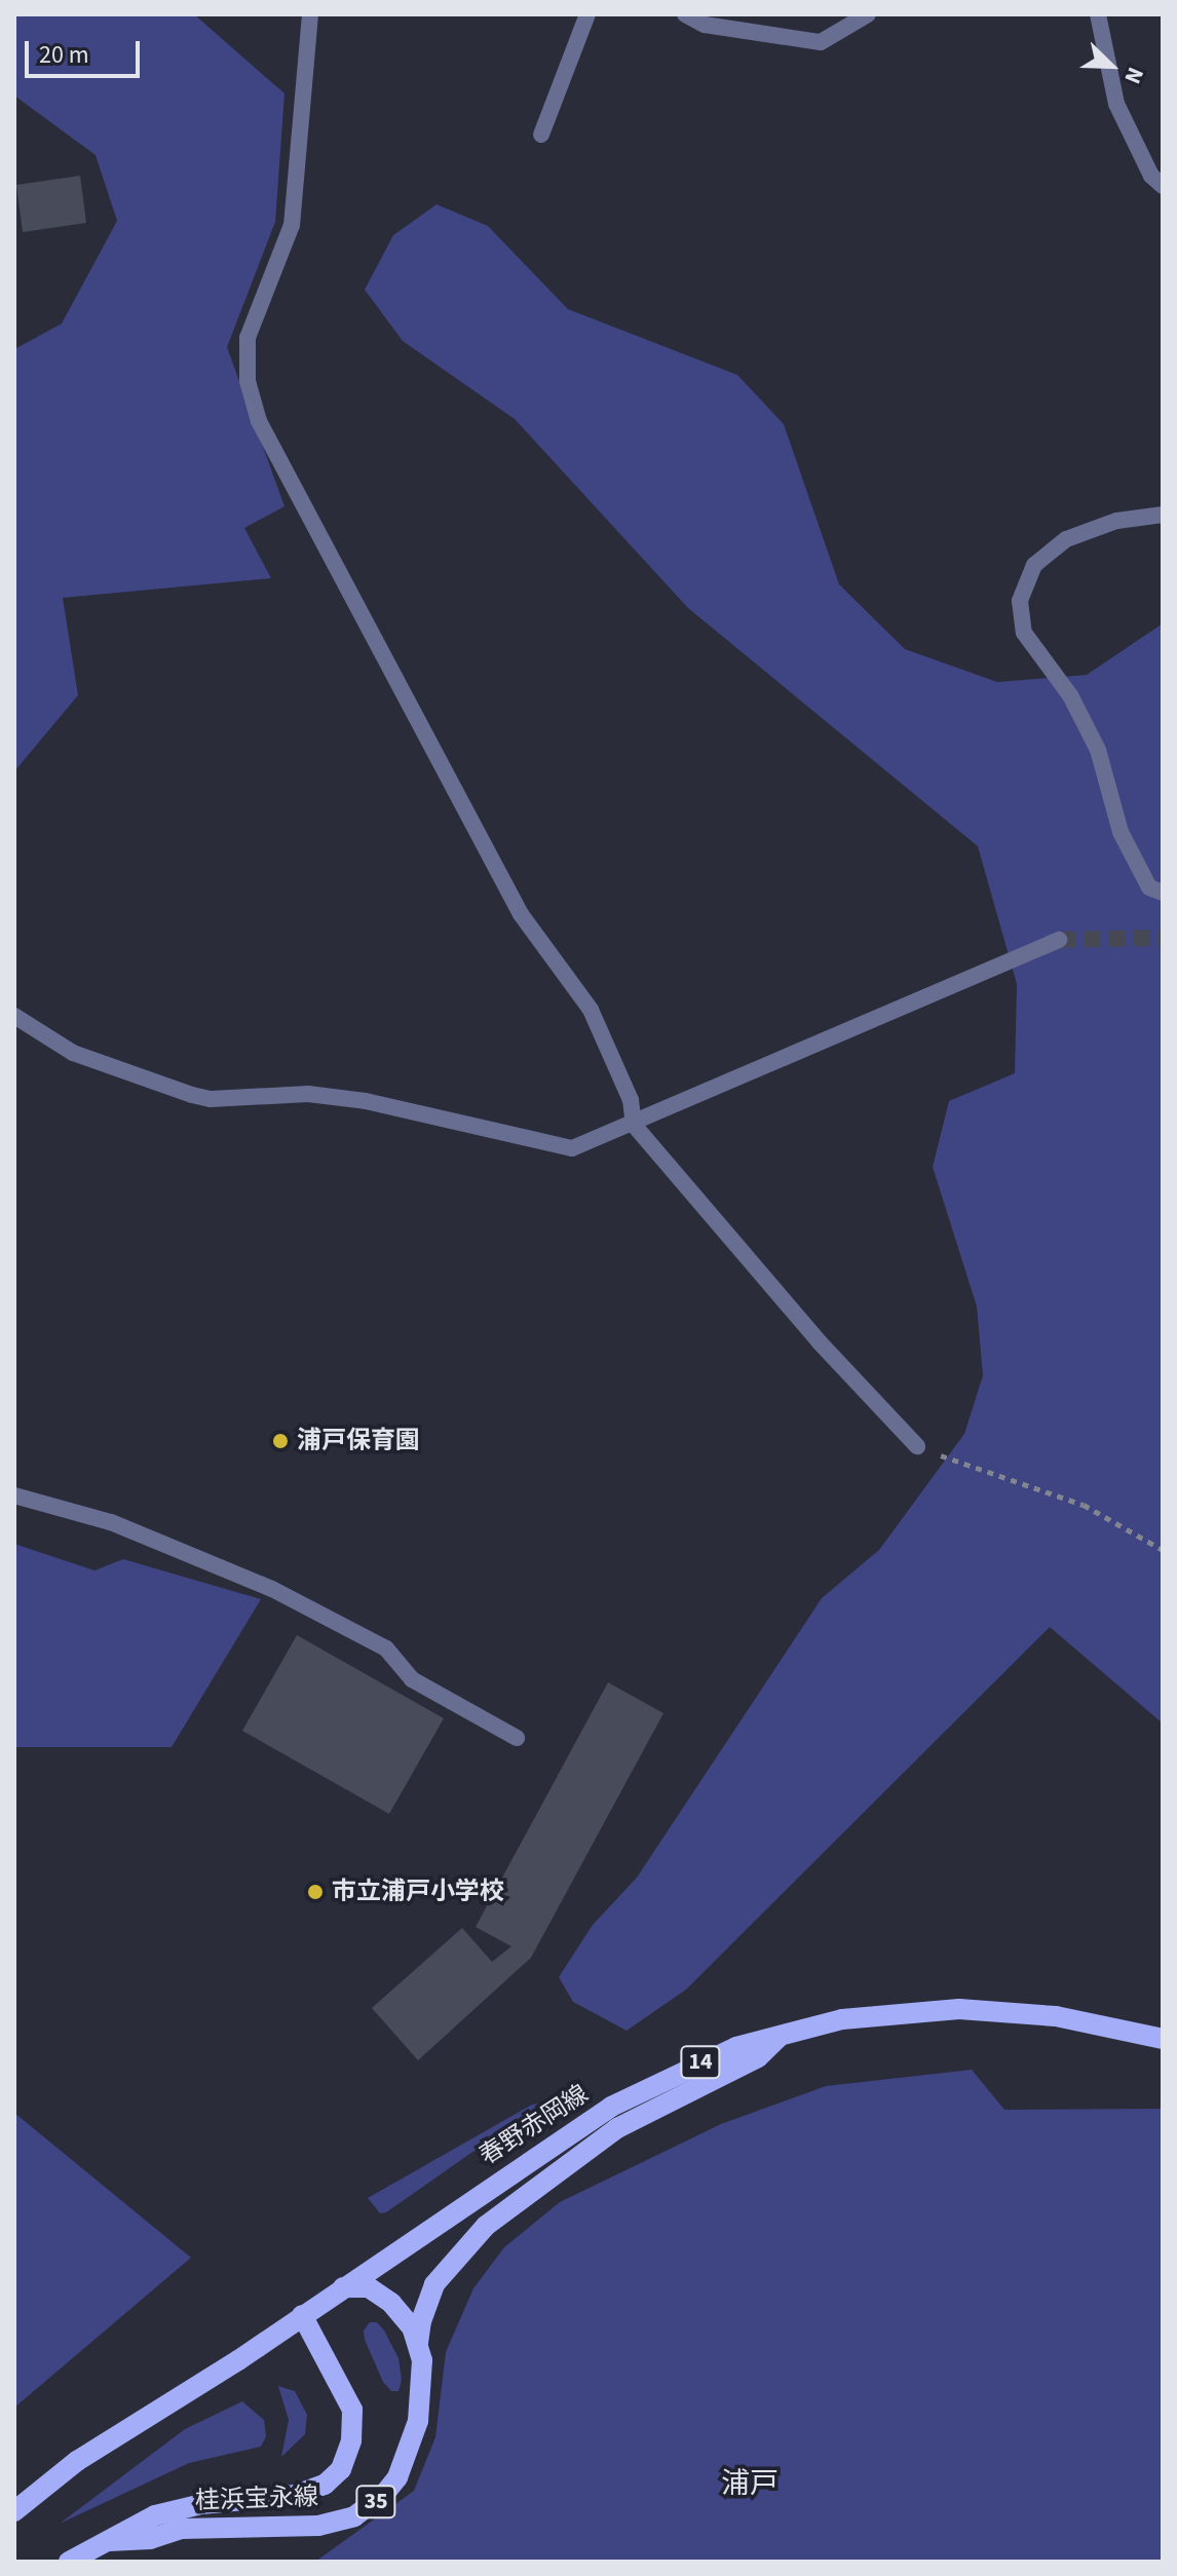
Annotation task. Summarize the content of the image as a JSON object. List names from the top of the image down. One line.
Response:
{"streets":{"main road":["14","春野赤岡線","桂浜宝永線","35"]},"crossings":[["春野赤岡線","桂浜宝永線"],["春野赤岡線","35"],["桂浜宝永線","35"]],"districts":["浦戸"],"places":["浦戸保育園","市立浦戸小学校"],"scale_bar":"20 m","north":"bottom right"}
